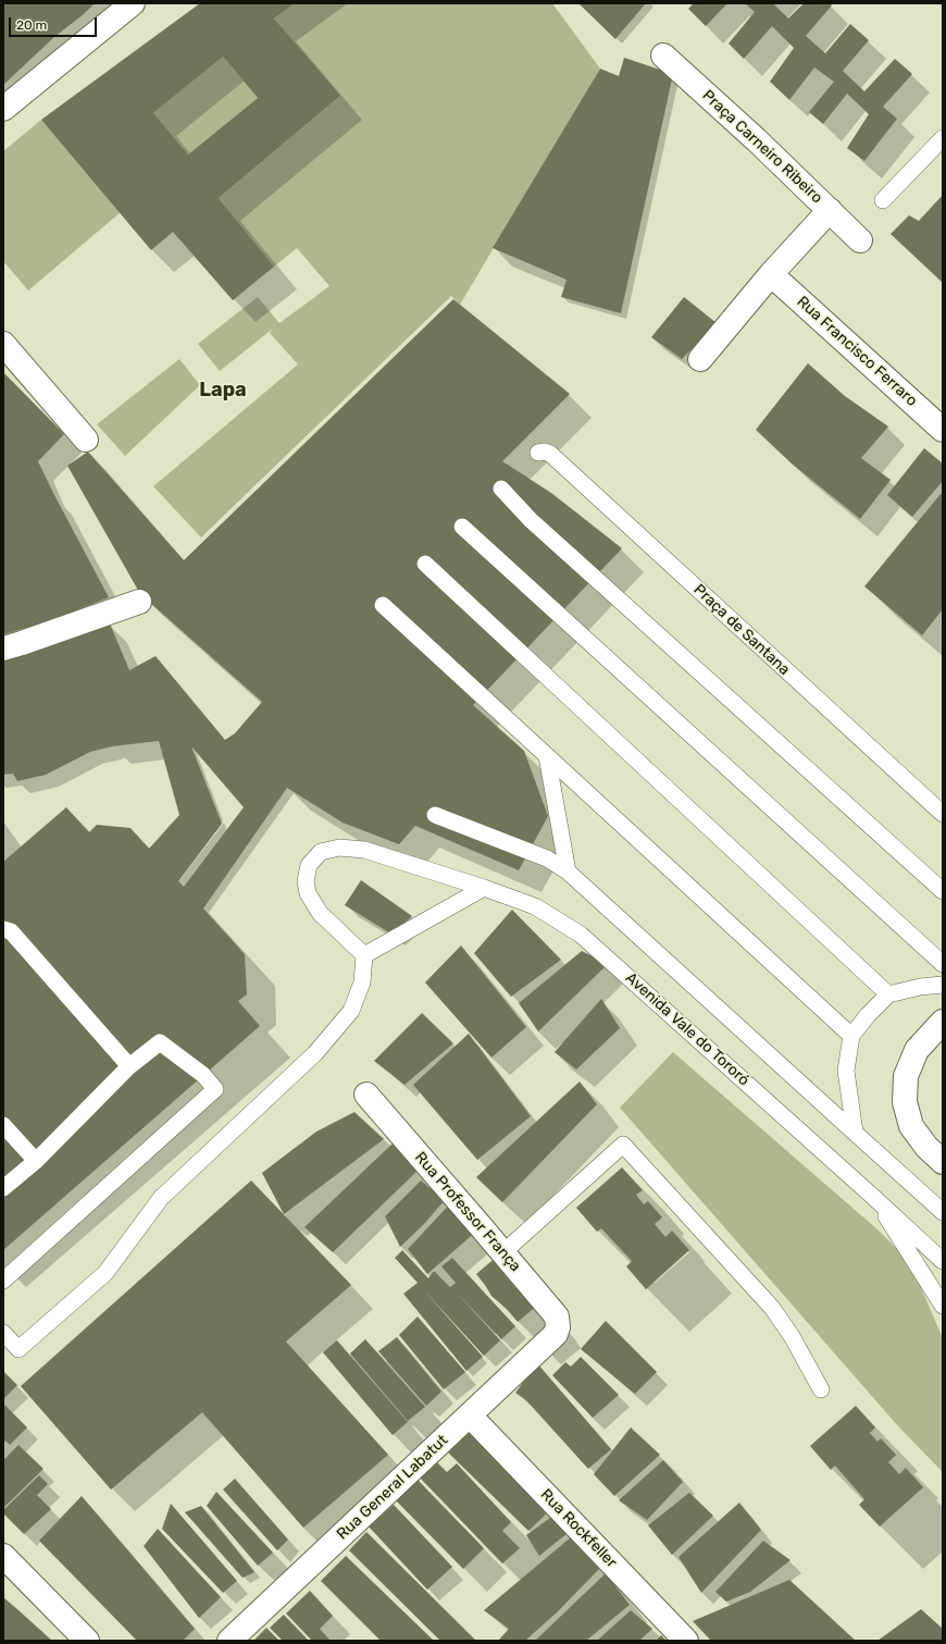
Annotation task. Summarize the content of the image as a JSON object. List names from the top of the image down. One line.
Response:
{"streets":{"street":["Praça Carneiro Ribeiro","Rua Francisco Ferraro","Rua Professor França","Rua General Labatut","Rua Rockfeller"],"lane":["Praça de Santana","Avenida Vale do Tororó"]},"crossings":[["Rua Professor França","Rua General Labatut"],["Rua General Labatut","Rua Rockfeller"]],"districts":["Lapa"],"scale_bar":"20 m"}
